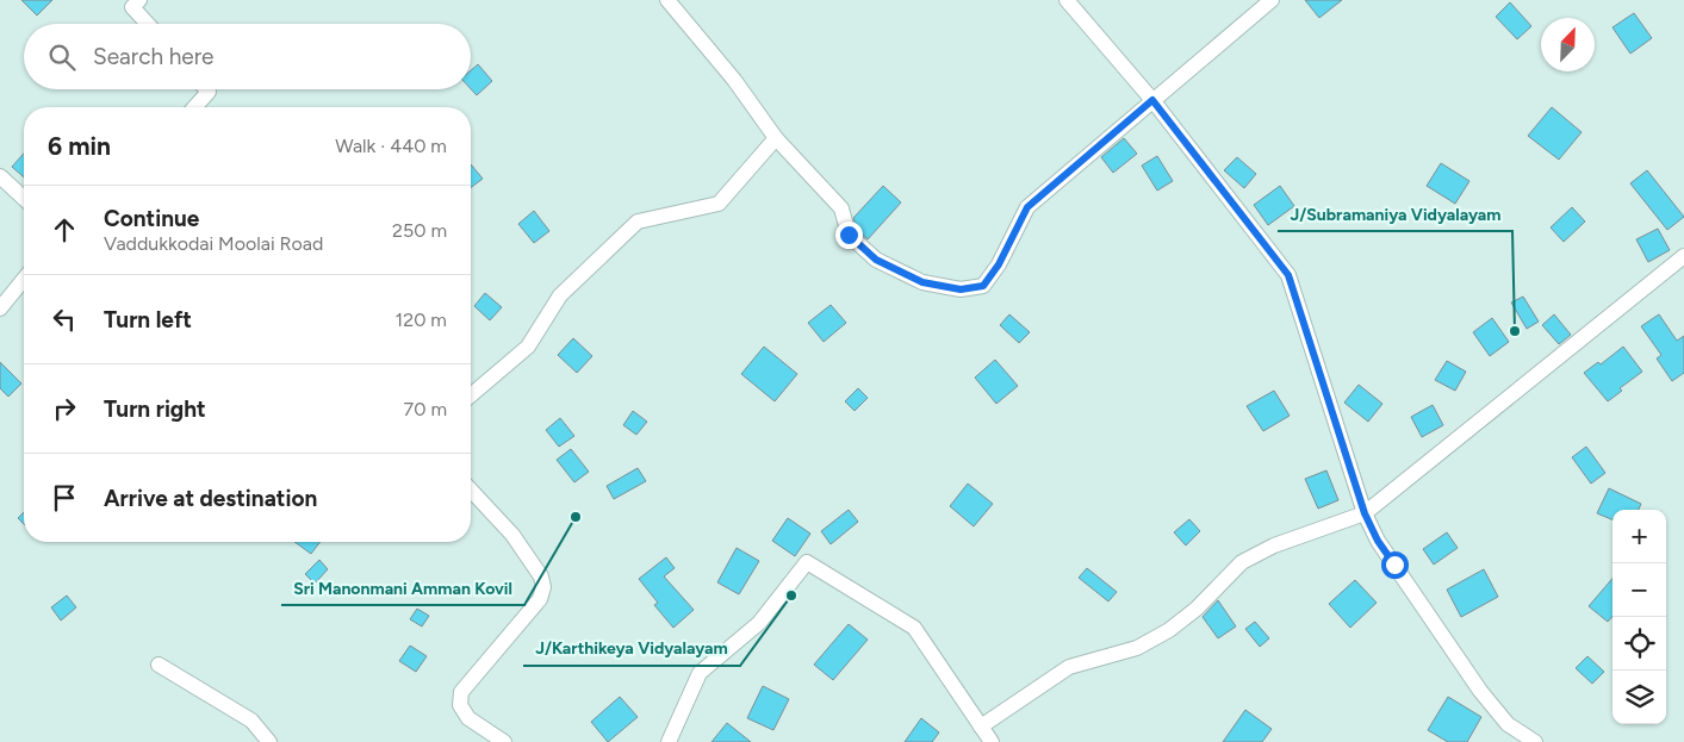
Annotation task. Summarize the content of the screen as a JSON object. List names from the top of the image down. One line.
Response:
{"places":["J/Subramaniya Vidyalayam","Sri Manonmani Amman Kovil","J/Karthikeya Vidyalayam"],"north":"top right","page":{"search":"Search here","heading":["6 min","Walk · 440 m"],"list":[["Continue","Vaddukkodai Moolai Road","250 m"],["Turn left","120 m"],["Turn right","70 m"],"Arrive at destination"],"map_buttons":["+","−"]}}
